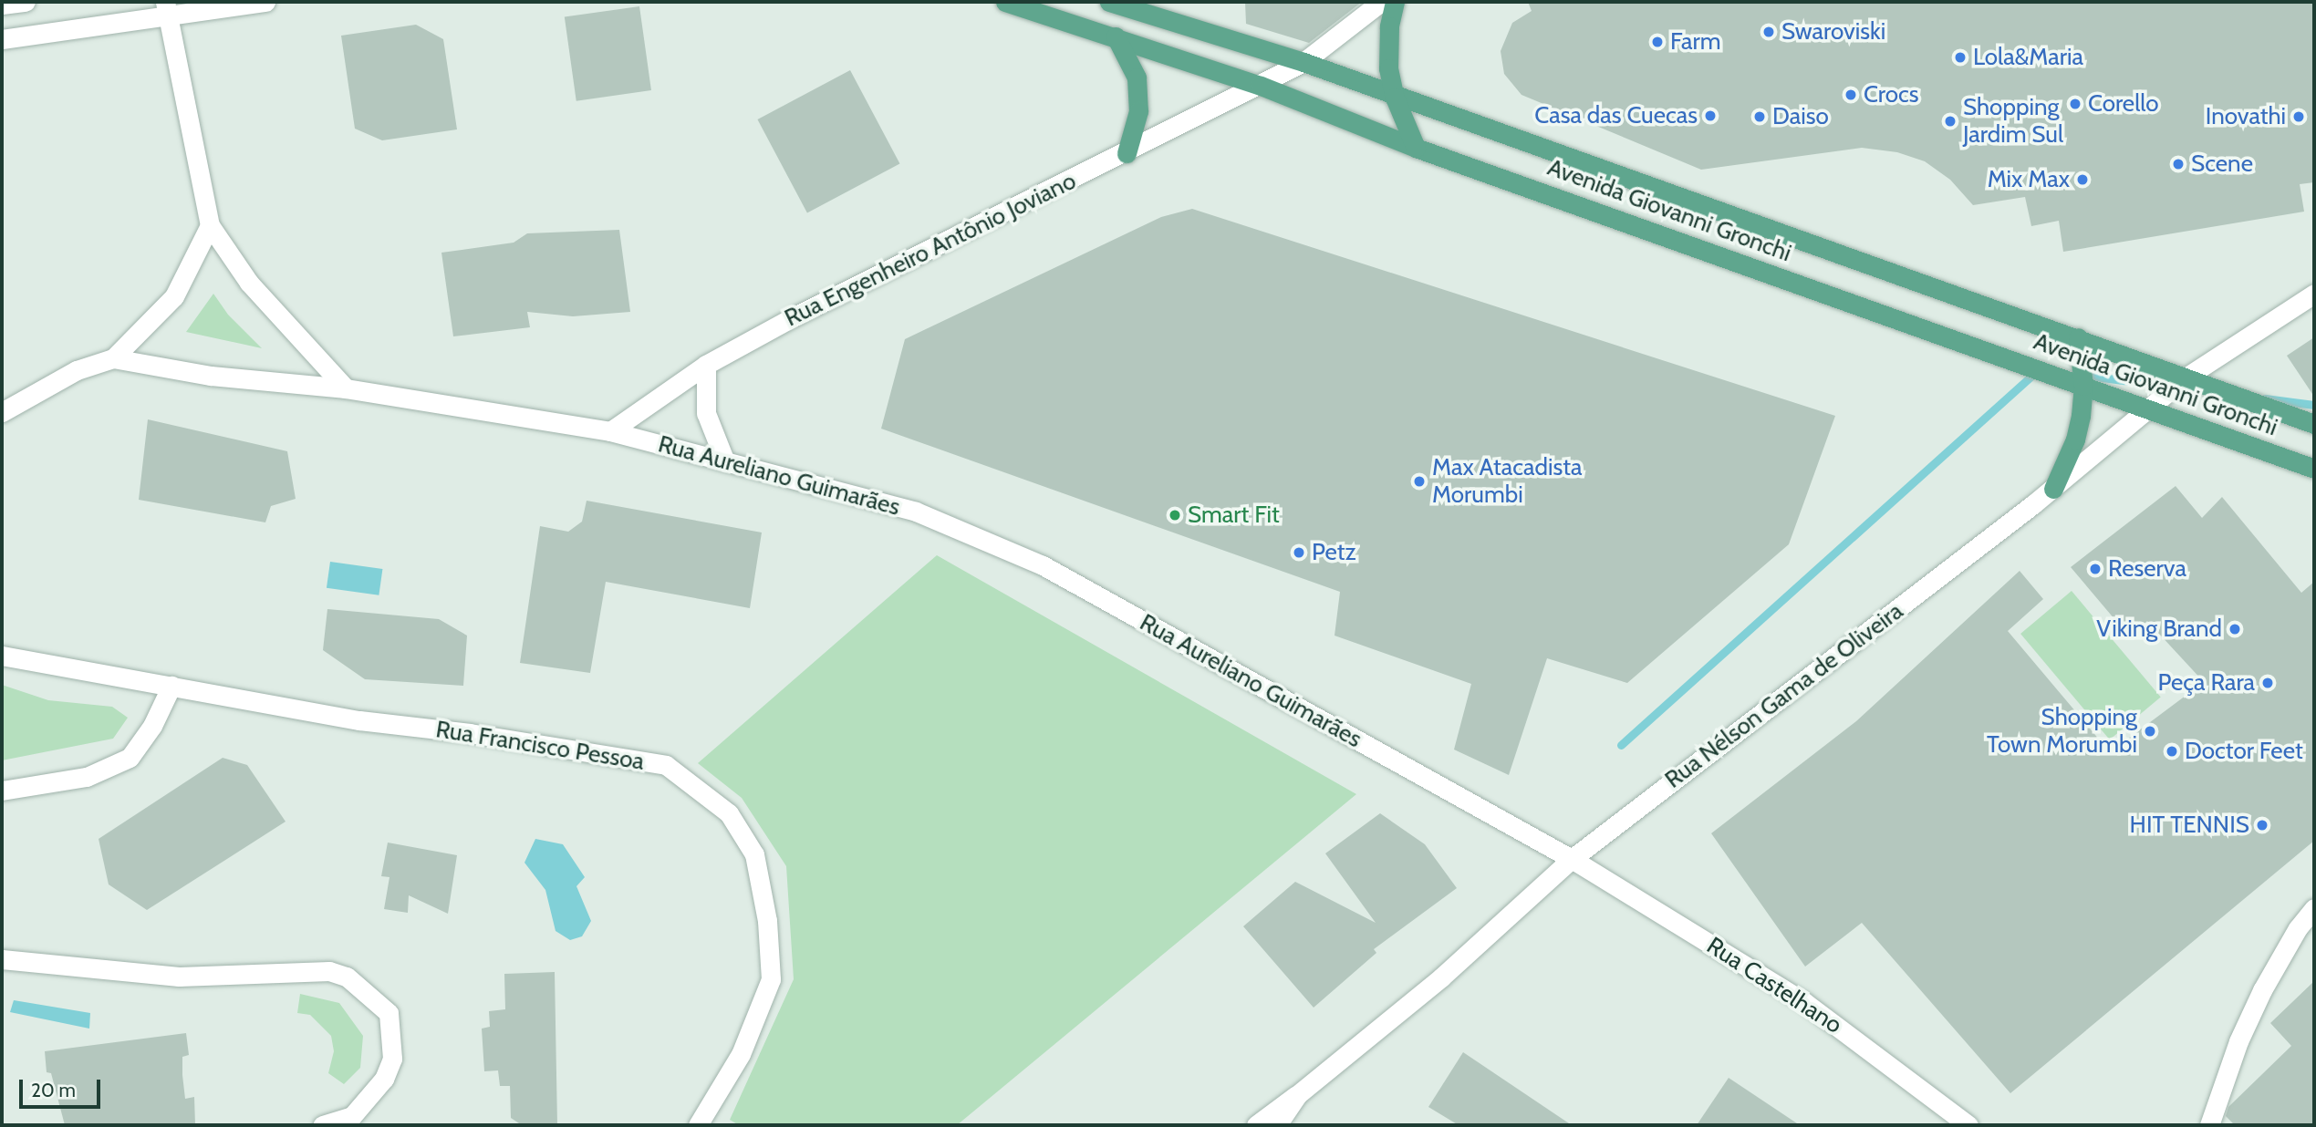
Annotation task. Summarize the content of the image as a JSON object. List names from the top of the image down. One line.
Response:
{"streets":{"main road":["Avenida Giovanni Gronchi"],"street":["Rua Engenheiro Antônio Joviano","Rua Aureliano Guimarães","Rua Nélson Gama de Oliveira","Rua Francisco Pessoa","Rua Castelhano"]},"crossings":[["Avenida Giovanni Gronchi","Rua Engenheiro Antônio Joviano"],["Avenida Giovanni Gronchi","Rua Nélson Gama de Oliveira"],["Rua Engenheiro Antônio Joviano","Rua Aureliano Guimarães"],["Rua Aureliano Guimarães","Rua Nélson Gama de Oliveira"],["Rua Aureliano Guimarães","Rua Castelhano"],["Rua Nélson Gama de Oliveira","Rua Castelhano"]],"places":["Swaroviski","Farm","Lola&Maria","Crocs","Corello","Casa das Cuecas","Daiso","Inovathi","Shopping Jardim Sul","Scene","Mix Max","Max Atacadista Morumbi","Smart Fit","Petz","Reserva","Viking Brand","Peça Rara","Shopping Town Morumbi","Doctor Feet","HIT TENNIS"],"scale_bar":"20 m"}
